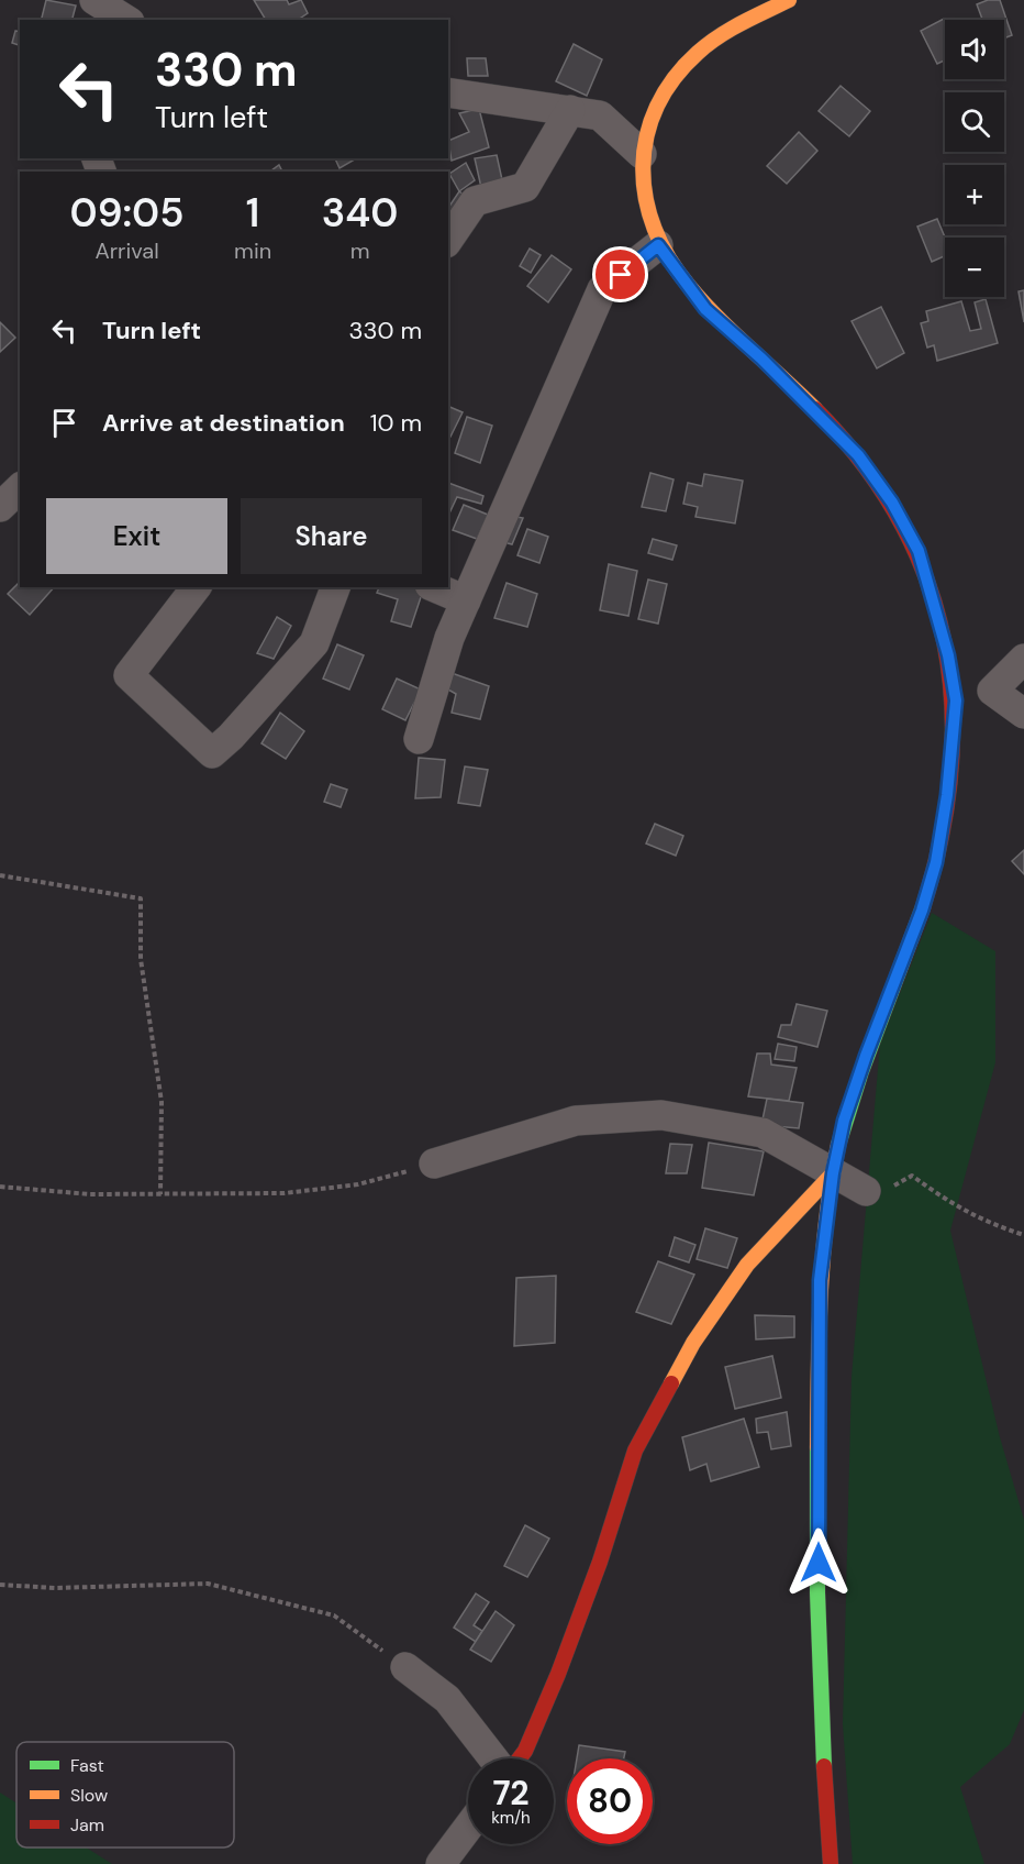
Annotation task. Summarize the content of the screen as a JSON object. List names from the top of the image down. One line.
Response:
{"legend":["Fast","Slow","Jam"],"page":{"map_buttons":["+","−"],"turn":["330 m","Turn left"],"eta":["09:05","Arrival","1","min","340","m"],"list":[{"name":"Turn left","value":"330 m"},{"name":"Arrive at destination","value":"10 m"}],"buttons":["Exit","Share"],"speed":"72 km/h","limit":"80"}}
